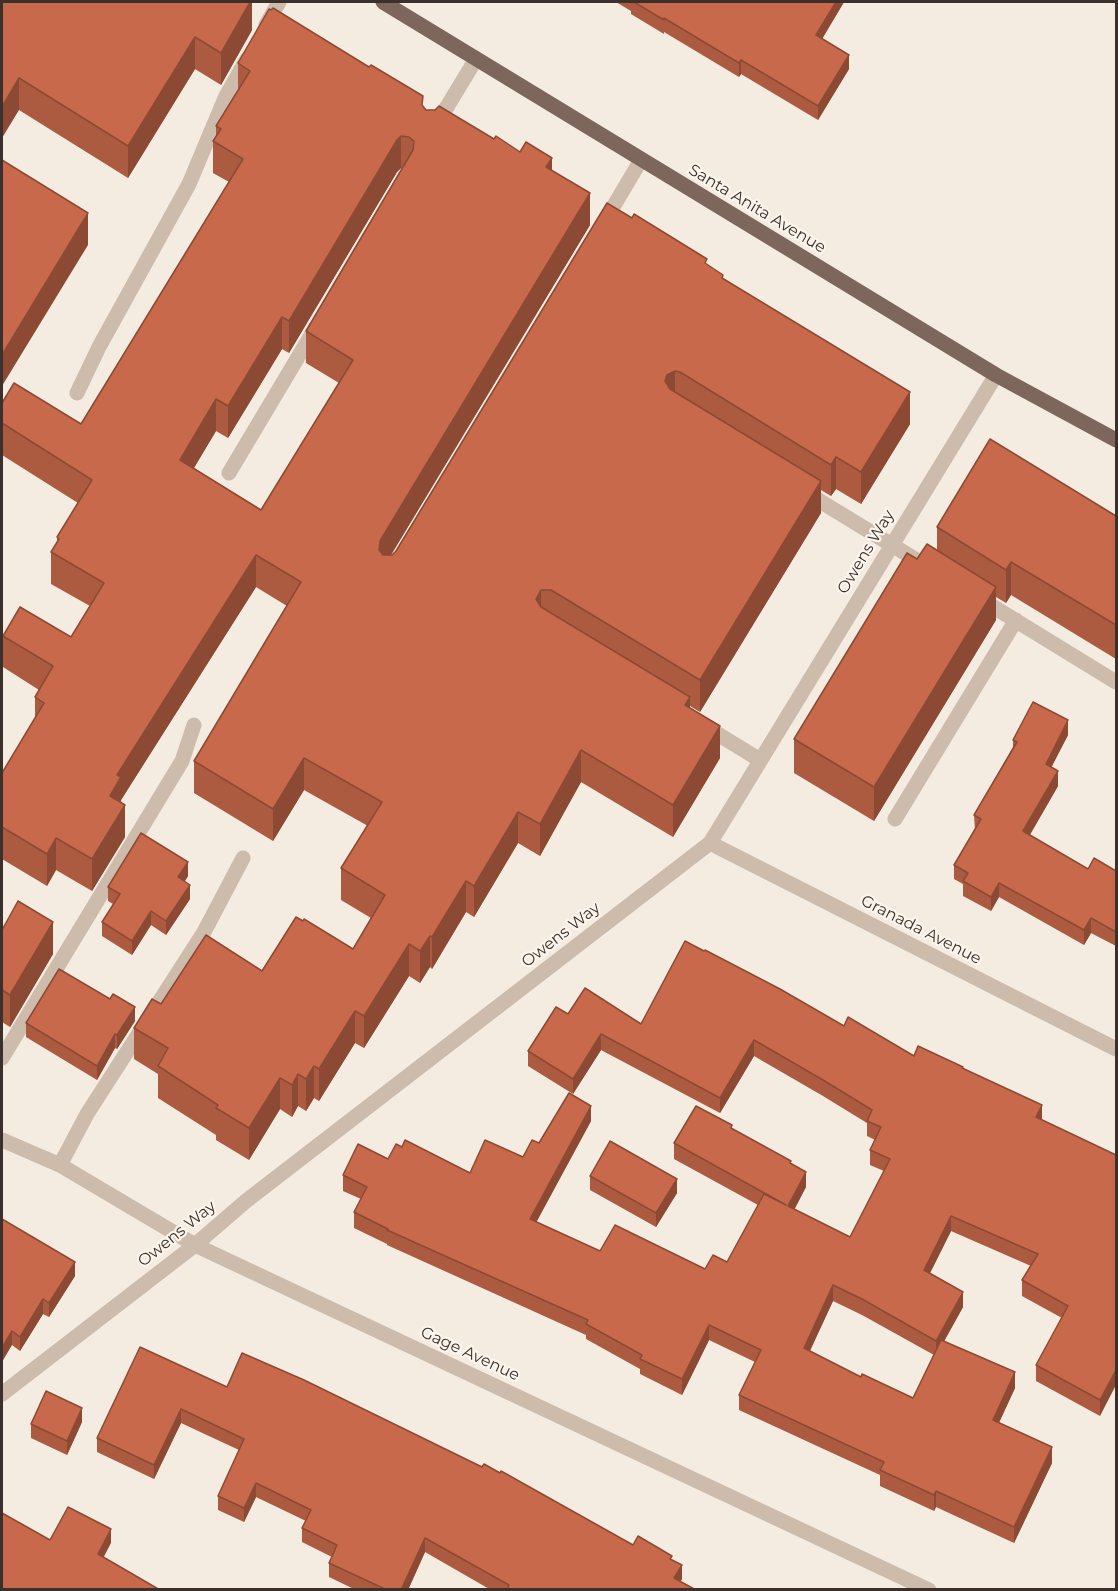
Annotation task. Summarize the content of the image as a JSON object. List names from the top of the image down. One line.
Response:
{"streets":{"main road":["Santa Anita Avenue"],"street":["Owens Way","Granada Avenue","Gage Avenue"]},"crossings":[["Santa Anita Avenue","Owens Way"],["Owens Way","Granada Avenue"],["Owens Way","Gage Avenue"]]}
